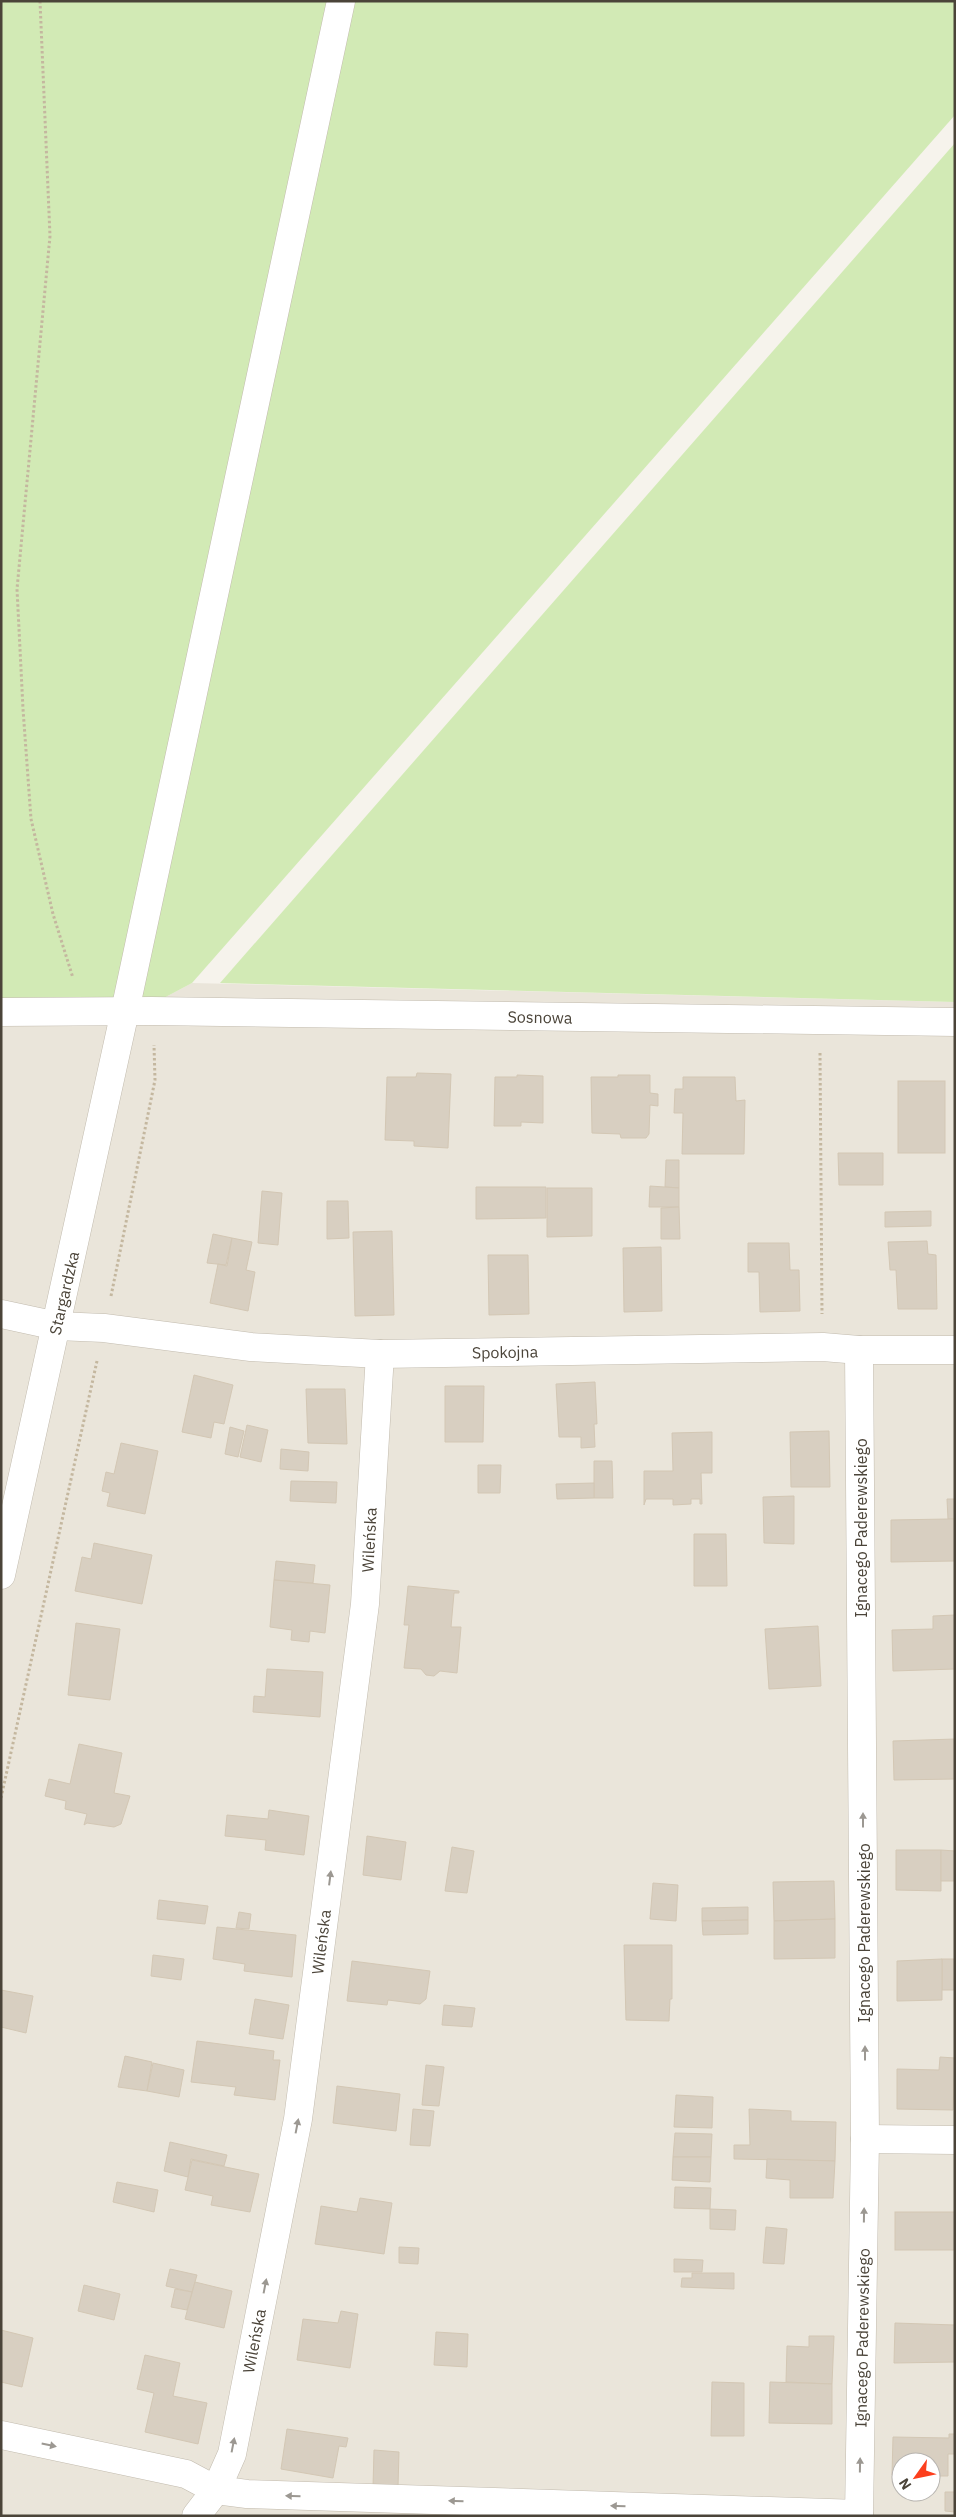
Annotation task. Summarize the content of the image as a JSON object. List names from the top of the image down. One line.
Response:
{"streets":{"street":["Sosnowa","Stargardzka","Spokojna","Ignacego Paderewskiego","Wileńska"]},"crossings":[["Sosnowa","Stargardzka"],["Stargardzka","Spokojna"],["Spokojna","Ignacego Paderewskiego"],["Spokojna","Wileńska"]],"one_way":["Ignacego Paderewskiego","Wileńska"],"north":"bottom left"}
